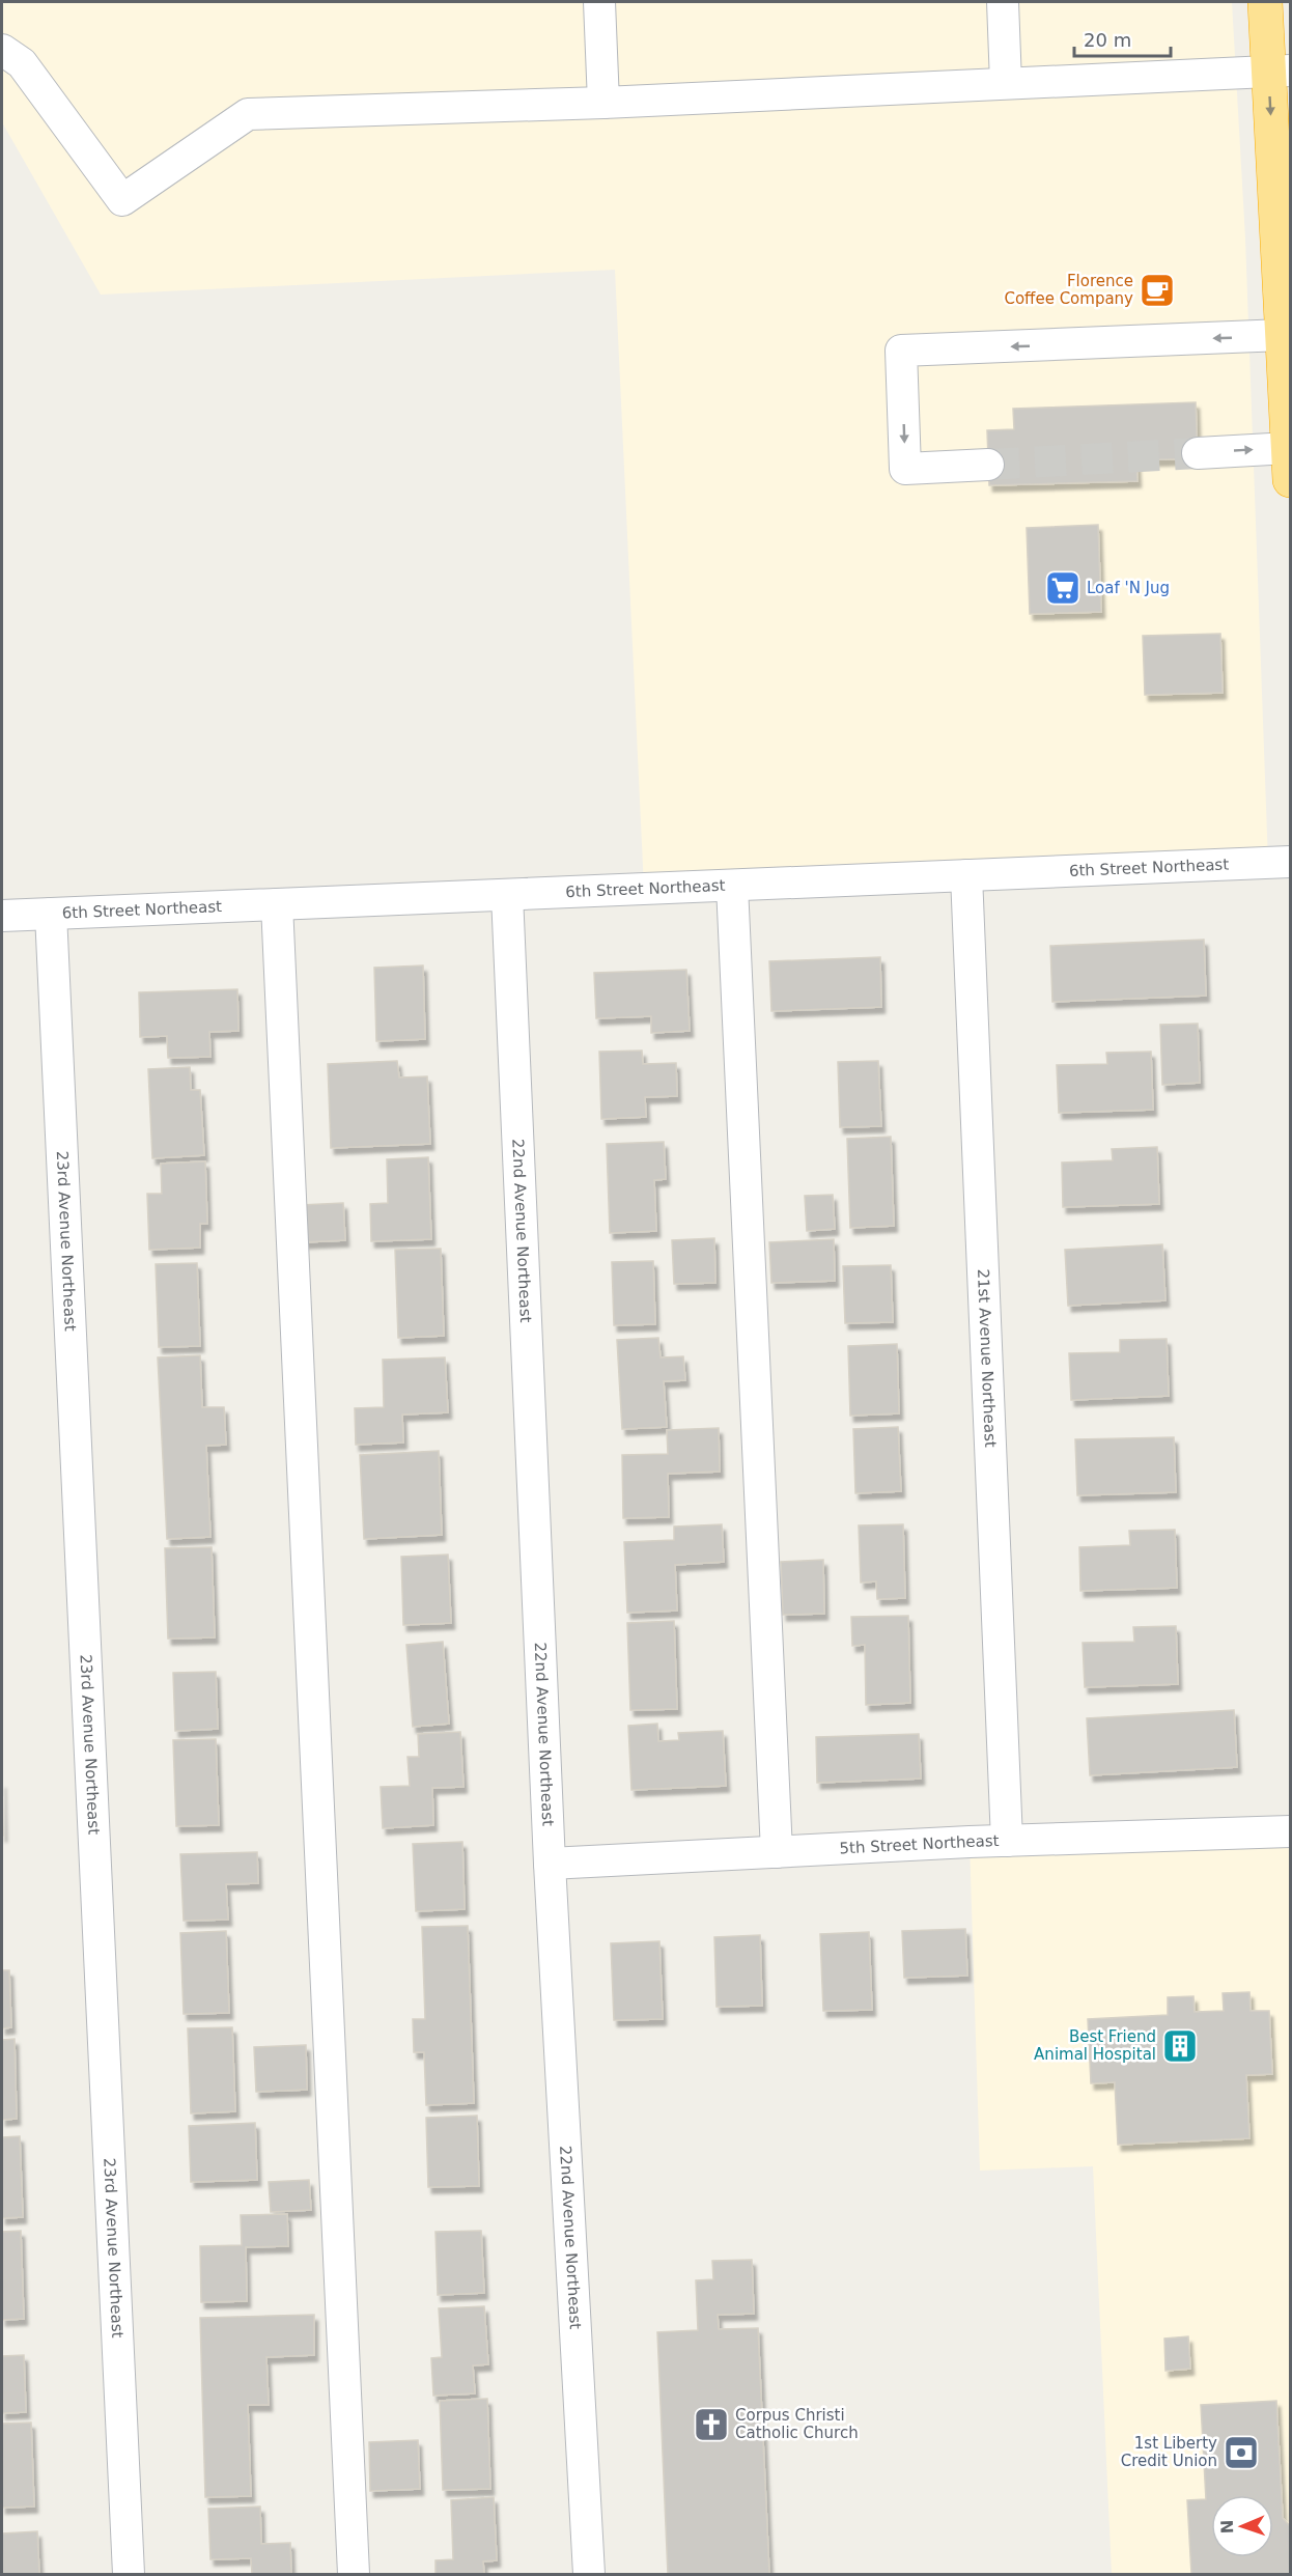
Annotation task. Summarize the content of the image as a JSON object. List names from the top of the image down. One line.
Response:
{"streets":{"street":["6th Street Northeast","22nd Avenue Northeast","23rd Avenue Northeast","21st Avenue Northeast","5th Street Northeast"]},"crossings":[["6th Street Northeast","22nd Avenue Northeast"],["6th Street Northeast","23rd Avenue Northeast"],["6th Street Northeast","21st Avenue Northeast"],["22nd Avenue Northeast","5th Street Northeast"],["21st Avenue Northeast","5th Street Northeast"]],"places":{"cafe":["Florence Coffee Company"],"supermarket":["Loaf 'N Jug"],"building":["Best Friend Animal Hospital"],"church":["Corpus Christi Catholic Church"],"bank":["1st Liberty Credit Union"]},"scale_bar":"20 m","north":"left"}
